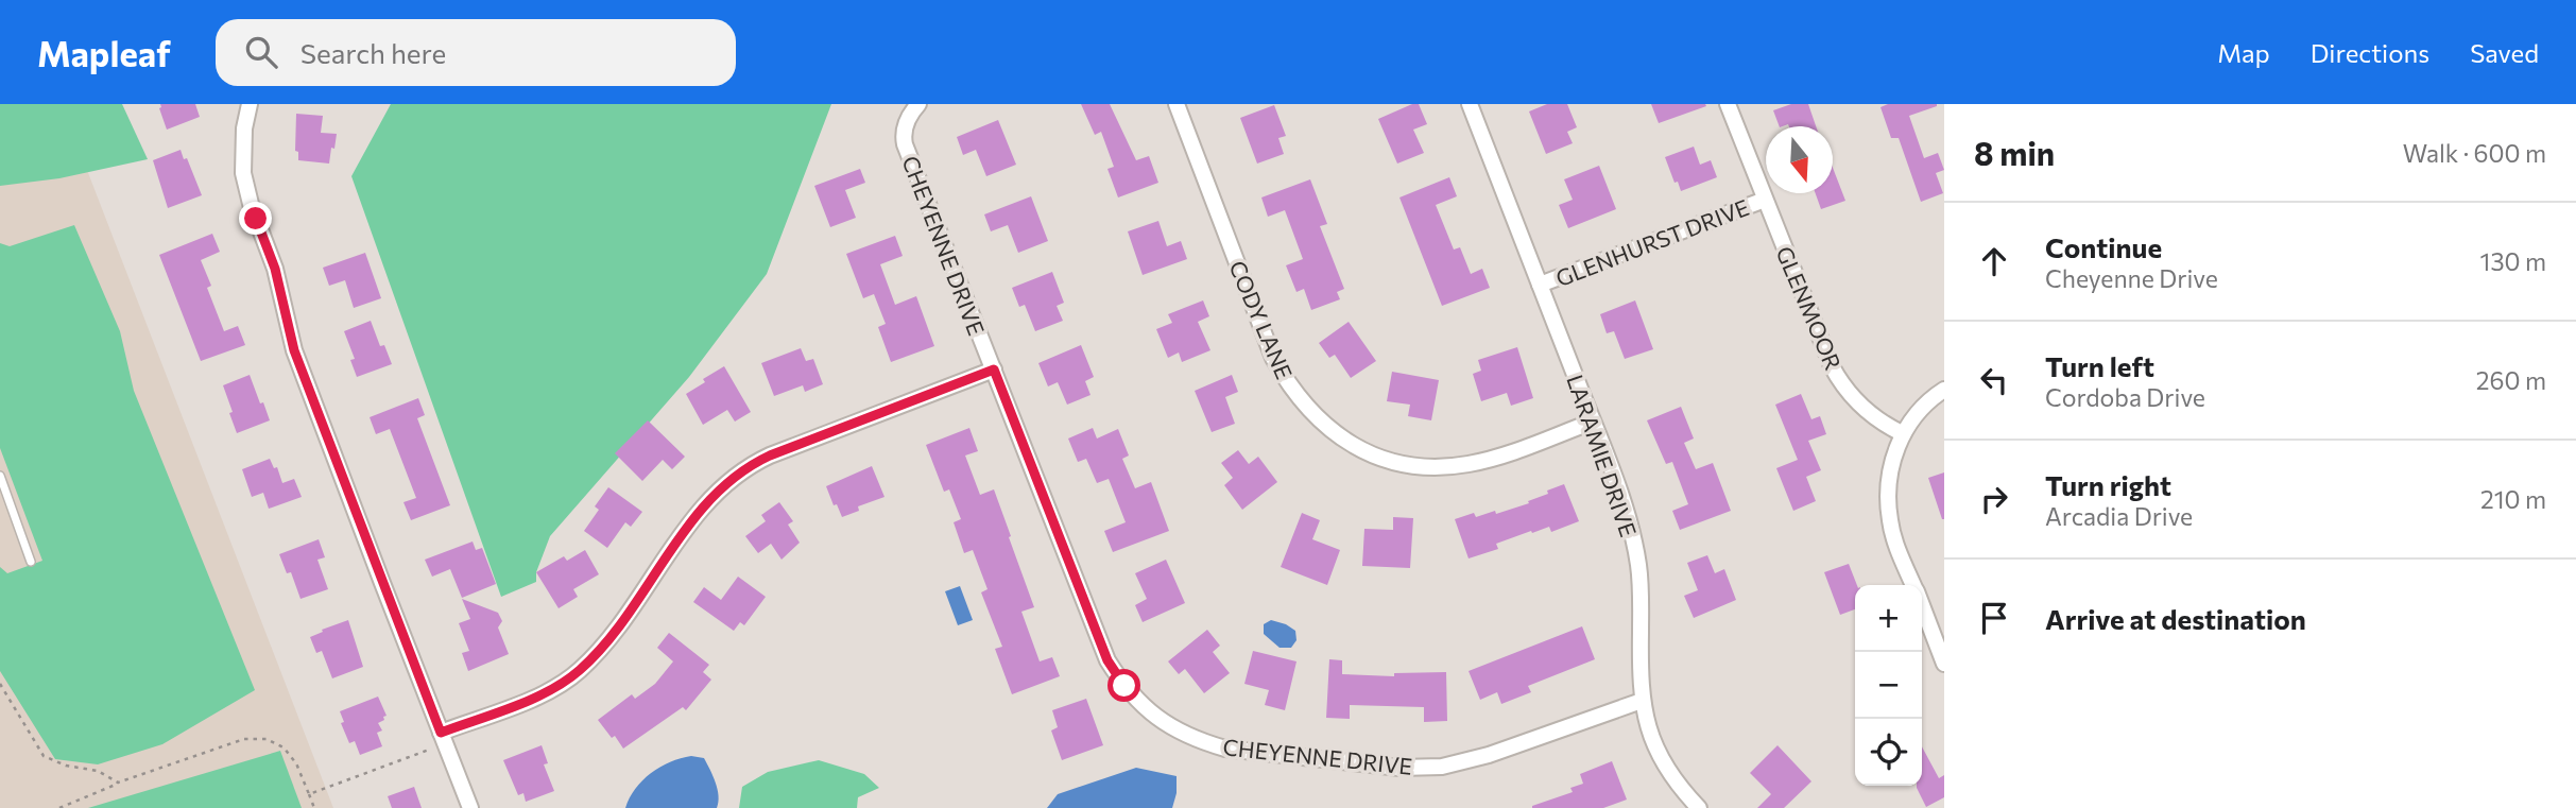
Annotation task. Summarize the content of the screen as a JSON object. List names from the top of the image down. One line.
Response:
{"streets":{"street":["GLENHURST DRIVE","CHEYENNE DRIVE","GLENMOOR","CODY LANE","LARAMIE DRIVE"]},"crossings":[["GLENHURST DRIVE","GLENMOOR"],["GLENHURST DRIVE","LARAMIE DRIVE"],["CHEYENNE DRIVE","LARAMIE DRIVE"],["CODY LANE","LARAMIE DRIVE"]],"north":"bottom","page":{"header":"Mapleaf","search":"Search here","nav":["Map","Directions","Saved"],"heading":["8 min","Walk · 600 m"],"list":[["Continue","Cheyenne Drive","130 m"],["Turn left","Cordoba Drive","260 m"],["Turn right","Arcadia Drive","210 m"],"Arrive at destination"],"map_buttons":["+","−"]}}
